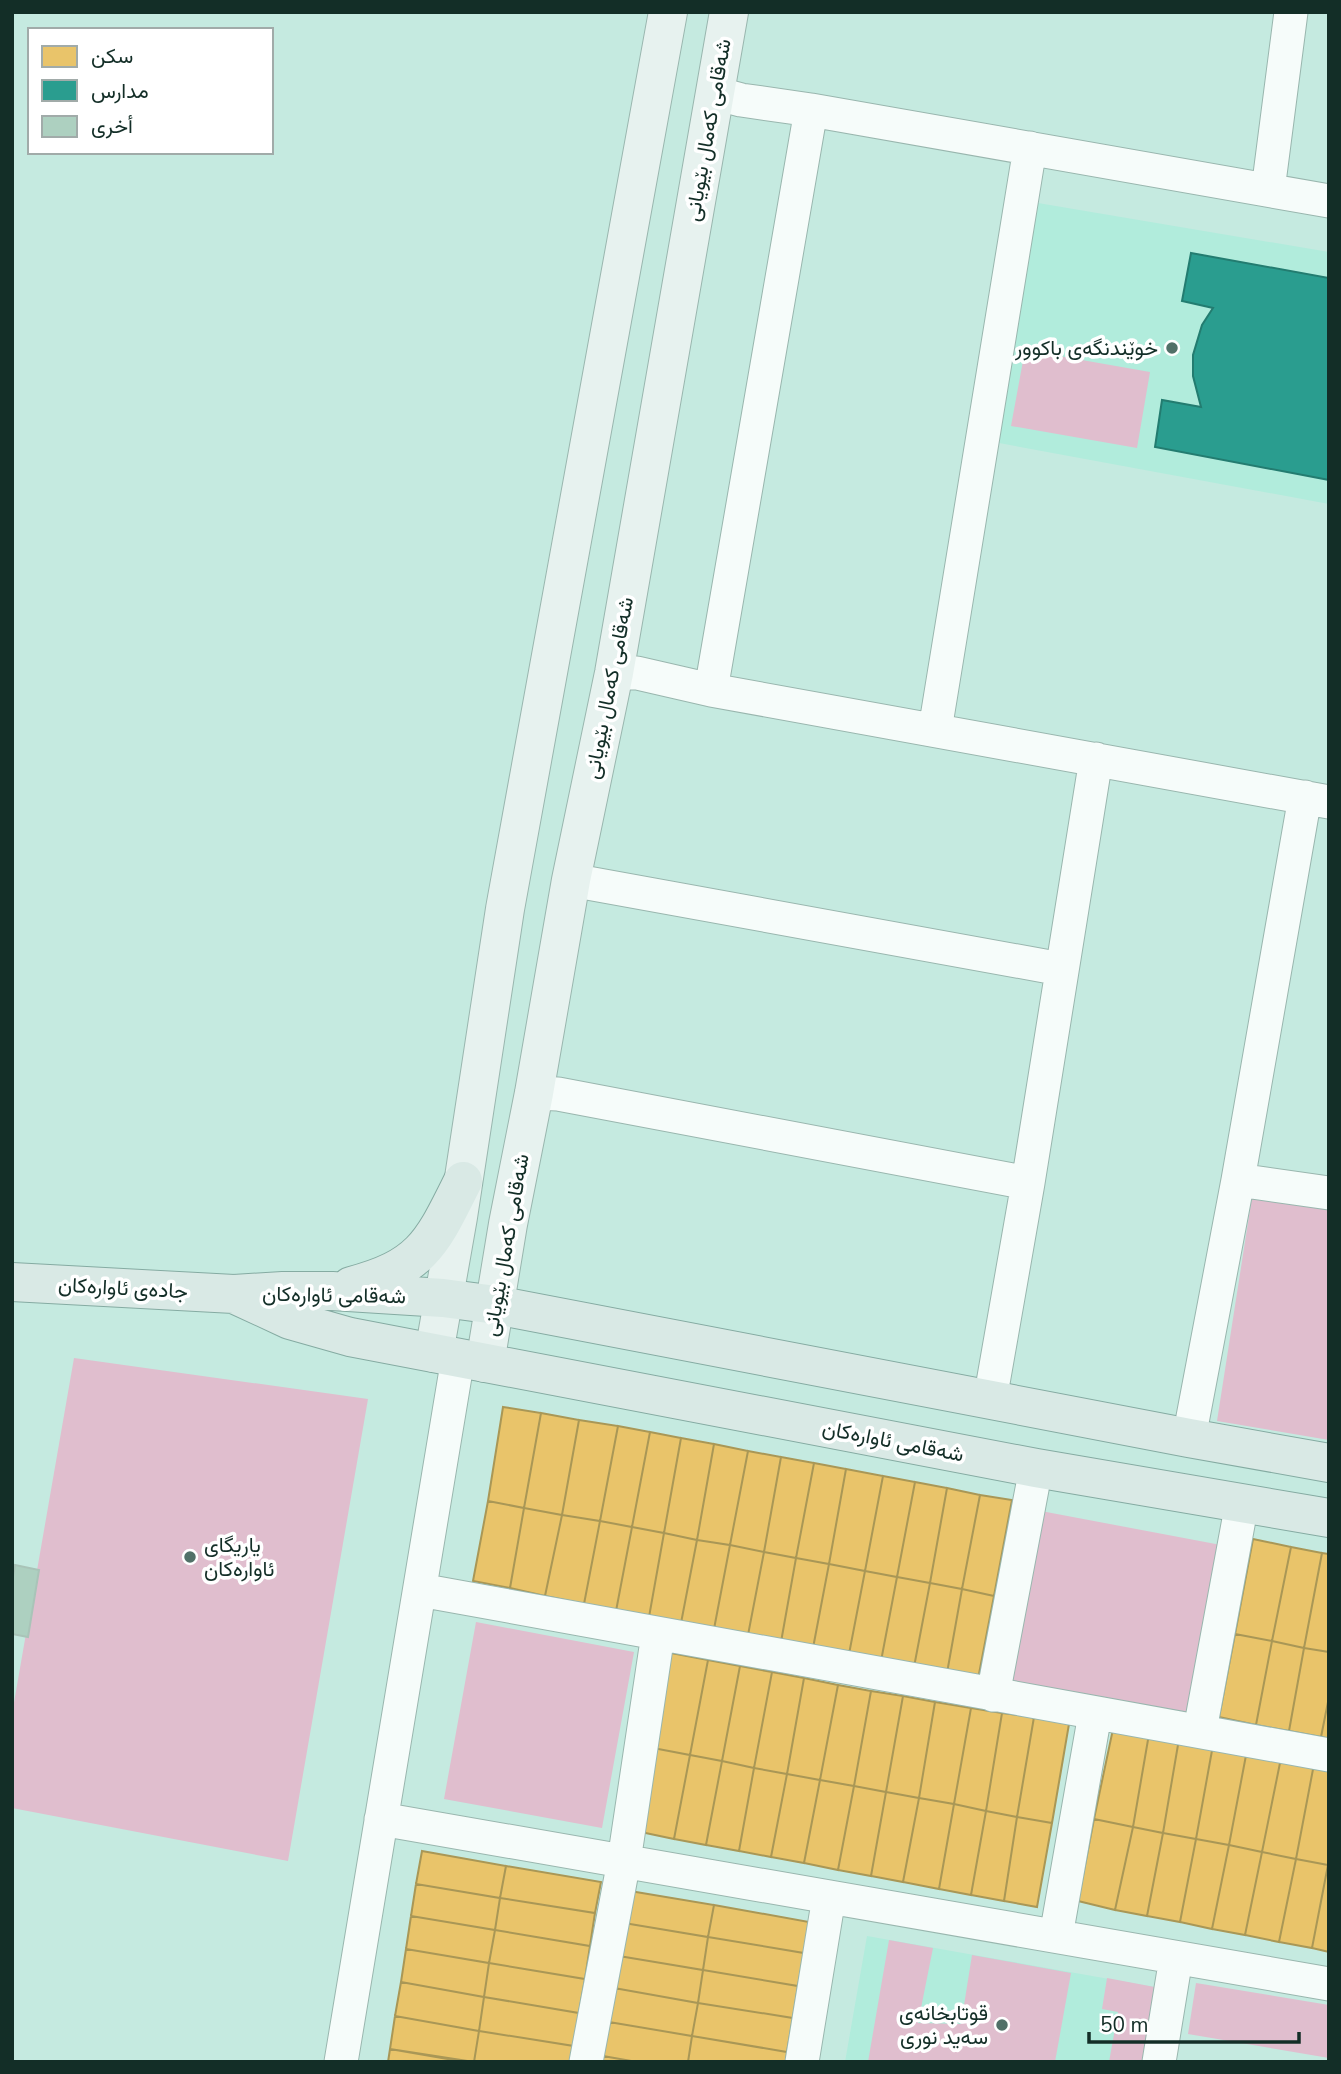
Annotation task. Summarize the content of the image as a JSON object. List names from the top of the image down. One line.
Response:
{"streets":{"main road":["شەقامی کەمال بێویانی","جادەی ئاوارەکان","شەقامی ئاوارەکان"]},"crossings":[["شەقامی کەمال بێویانی","شەقامی ئاوارەکان"],["جادەی ئاوارەکان","شەقامی ئاوارەکان"]],"places":["خوێندنگەی باکوور","یاریگای ئاوارەکان","قوتابخانەی سەید نوری"],"legend":["سكن","مدارس","أخرى"],"scale_bar":"50 m"}
